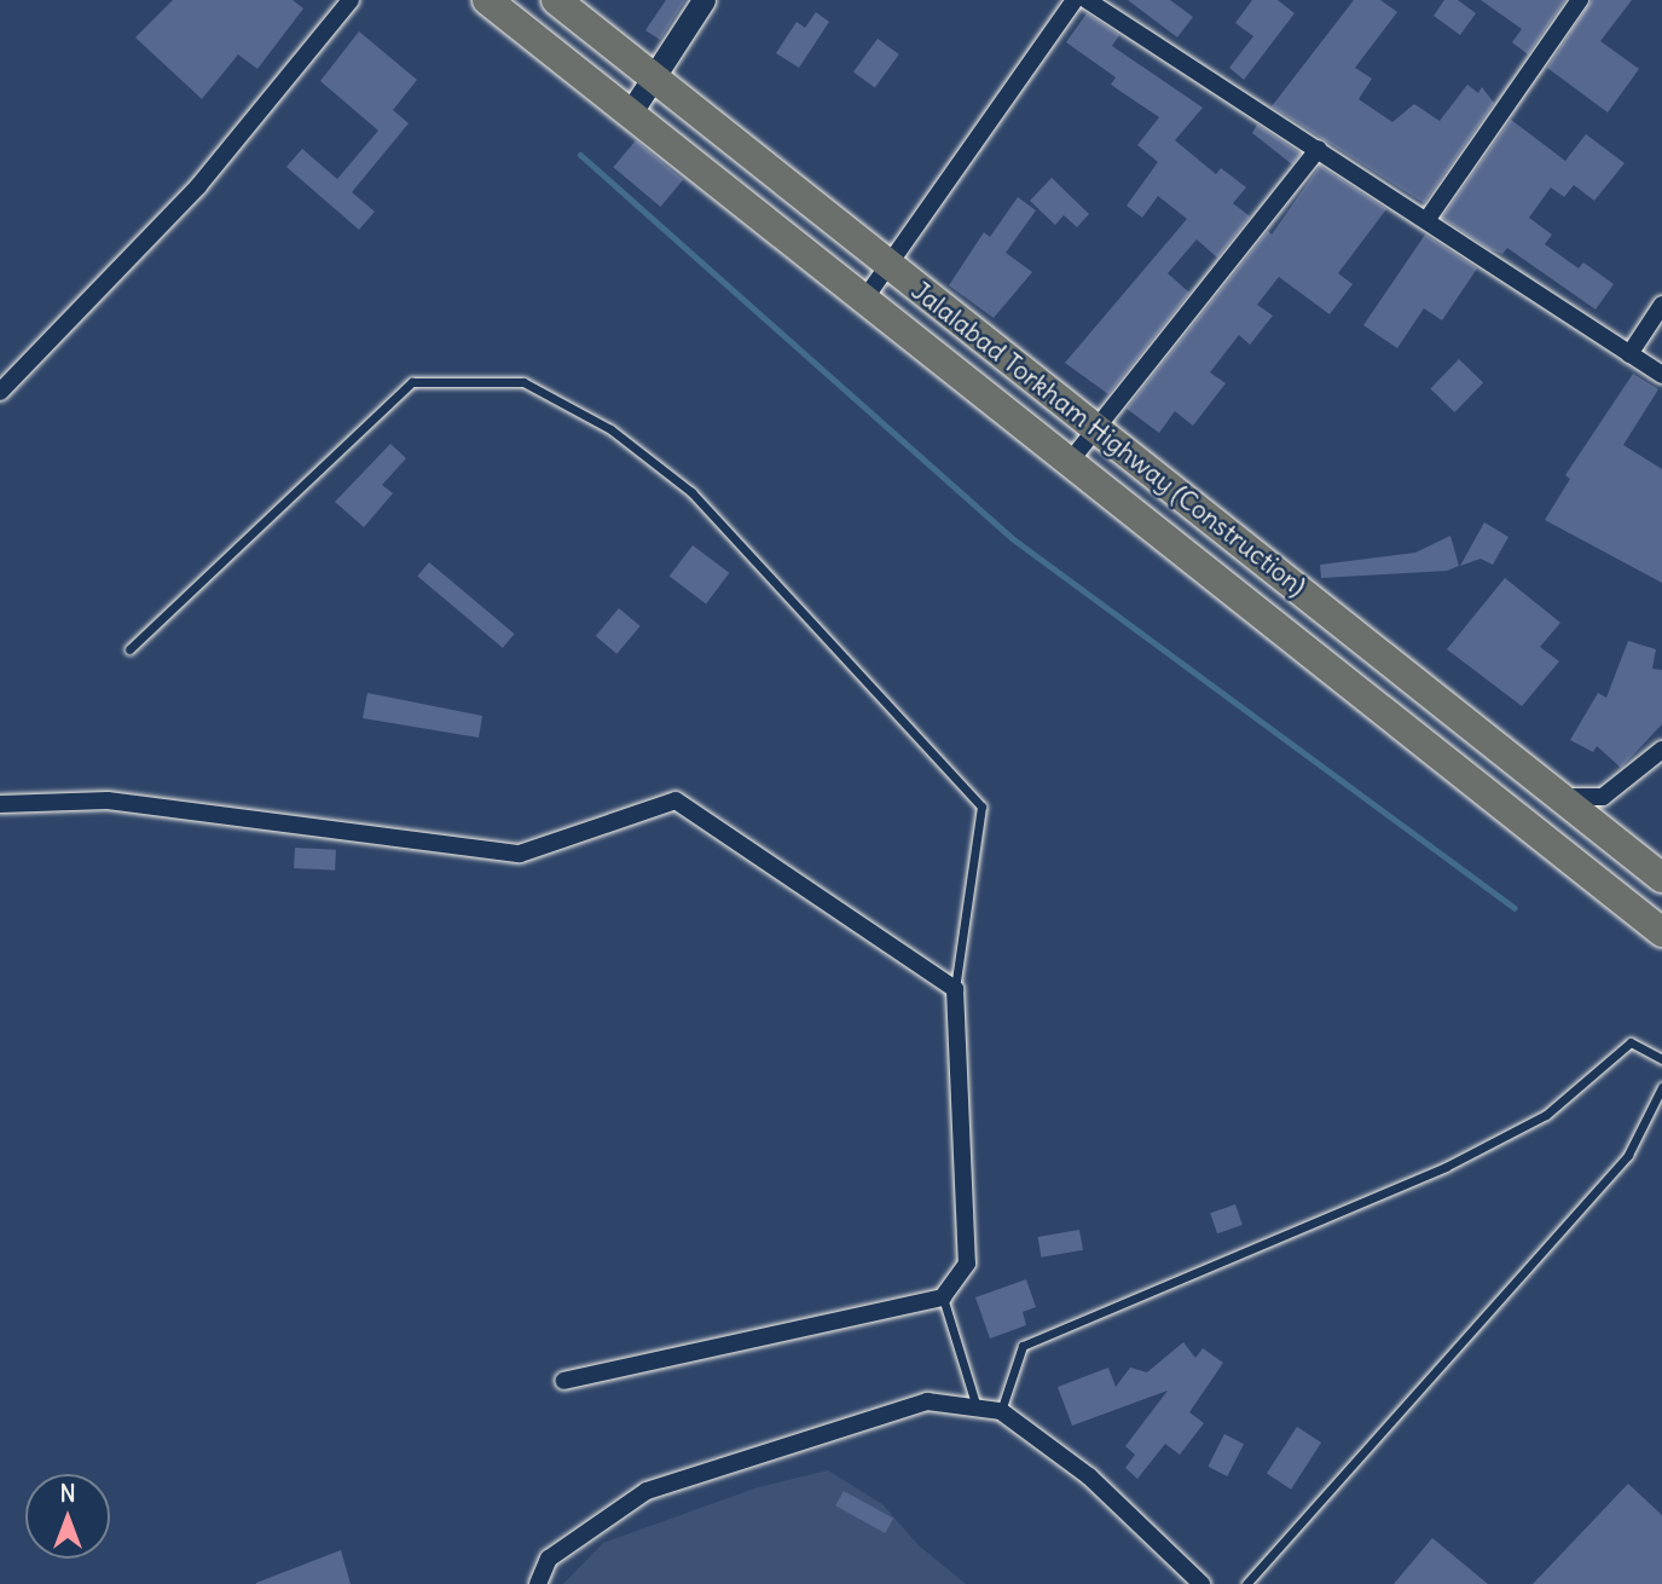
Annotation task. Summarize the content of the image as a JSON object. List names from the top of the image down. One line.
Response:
{"streets":{"highway":["Jalalabad Torkham Highway (Construction)"]},"north":"top"}
